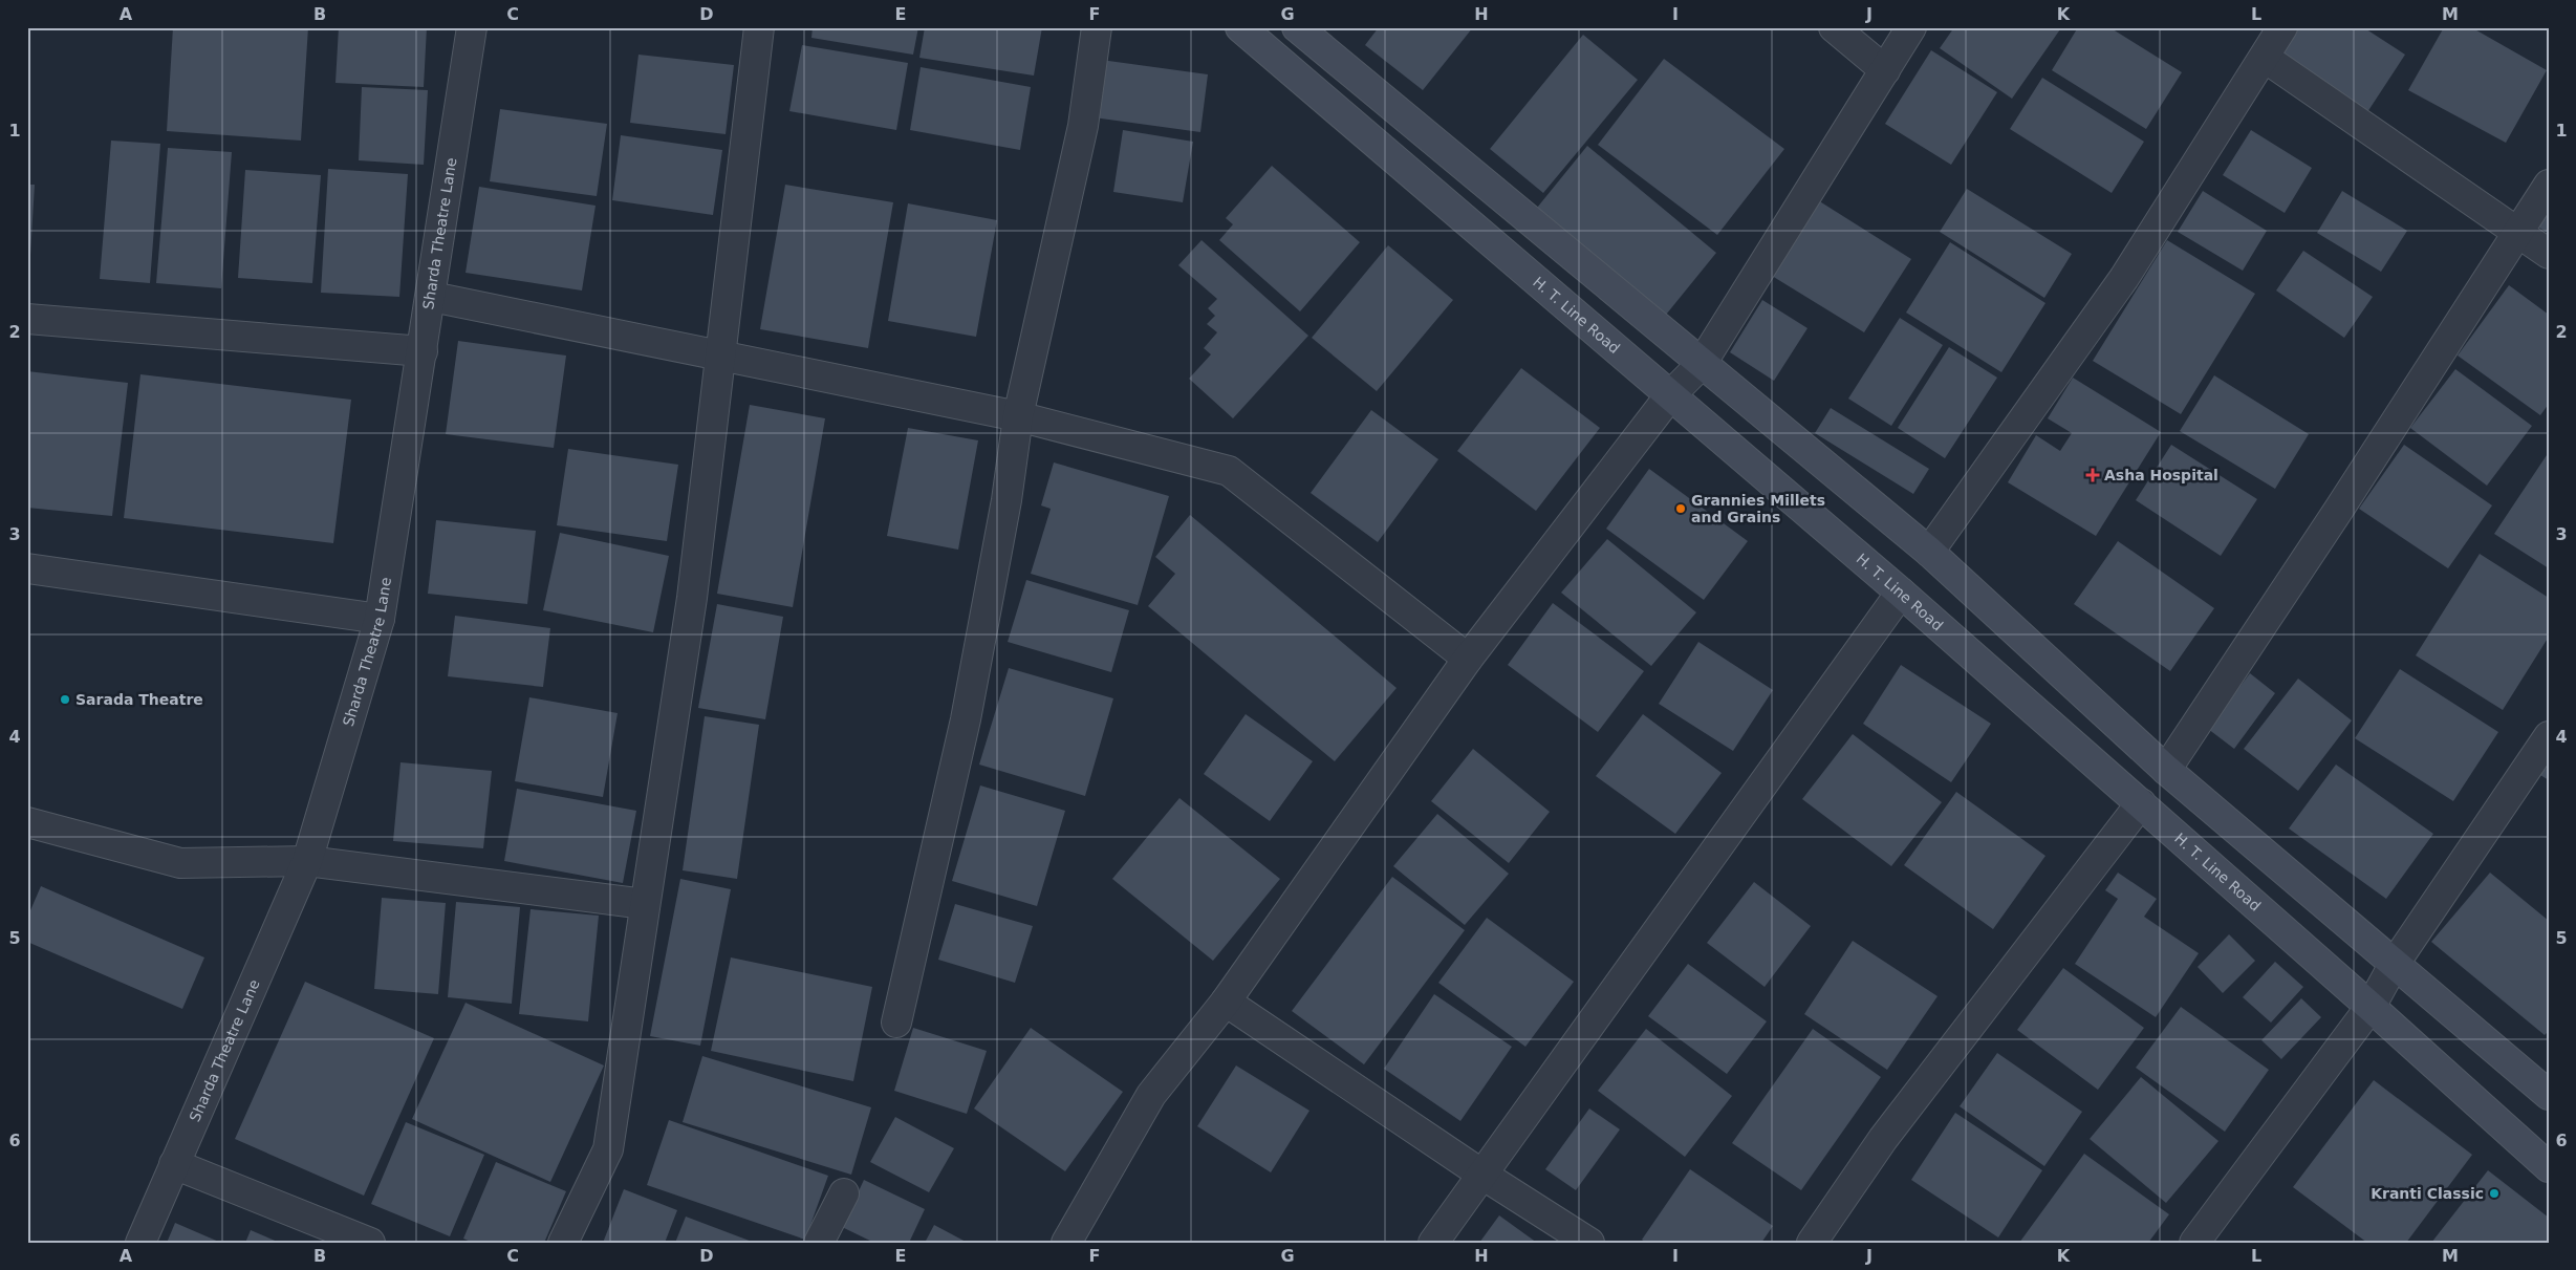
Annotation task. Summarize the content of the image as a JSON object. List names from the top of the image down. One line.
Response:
{"streets":{"street":["Sharda Theatre Lane","H. T. Line Road"]},"places":{"health":["Asha Hospital"],"other":["Grannies Millets and Grains","Sarada Theatre","Kranti Classic"]},"grid":{"columns":["A","B","C","D","E","F","G","H","I","J","K","L","M"],"rows":["1","2","3","4","5","6"]}}
